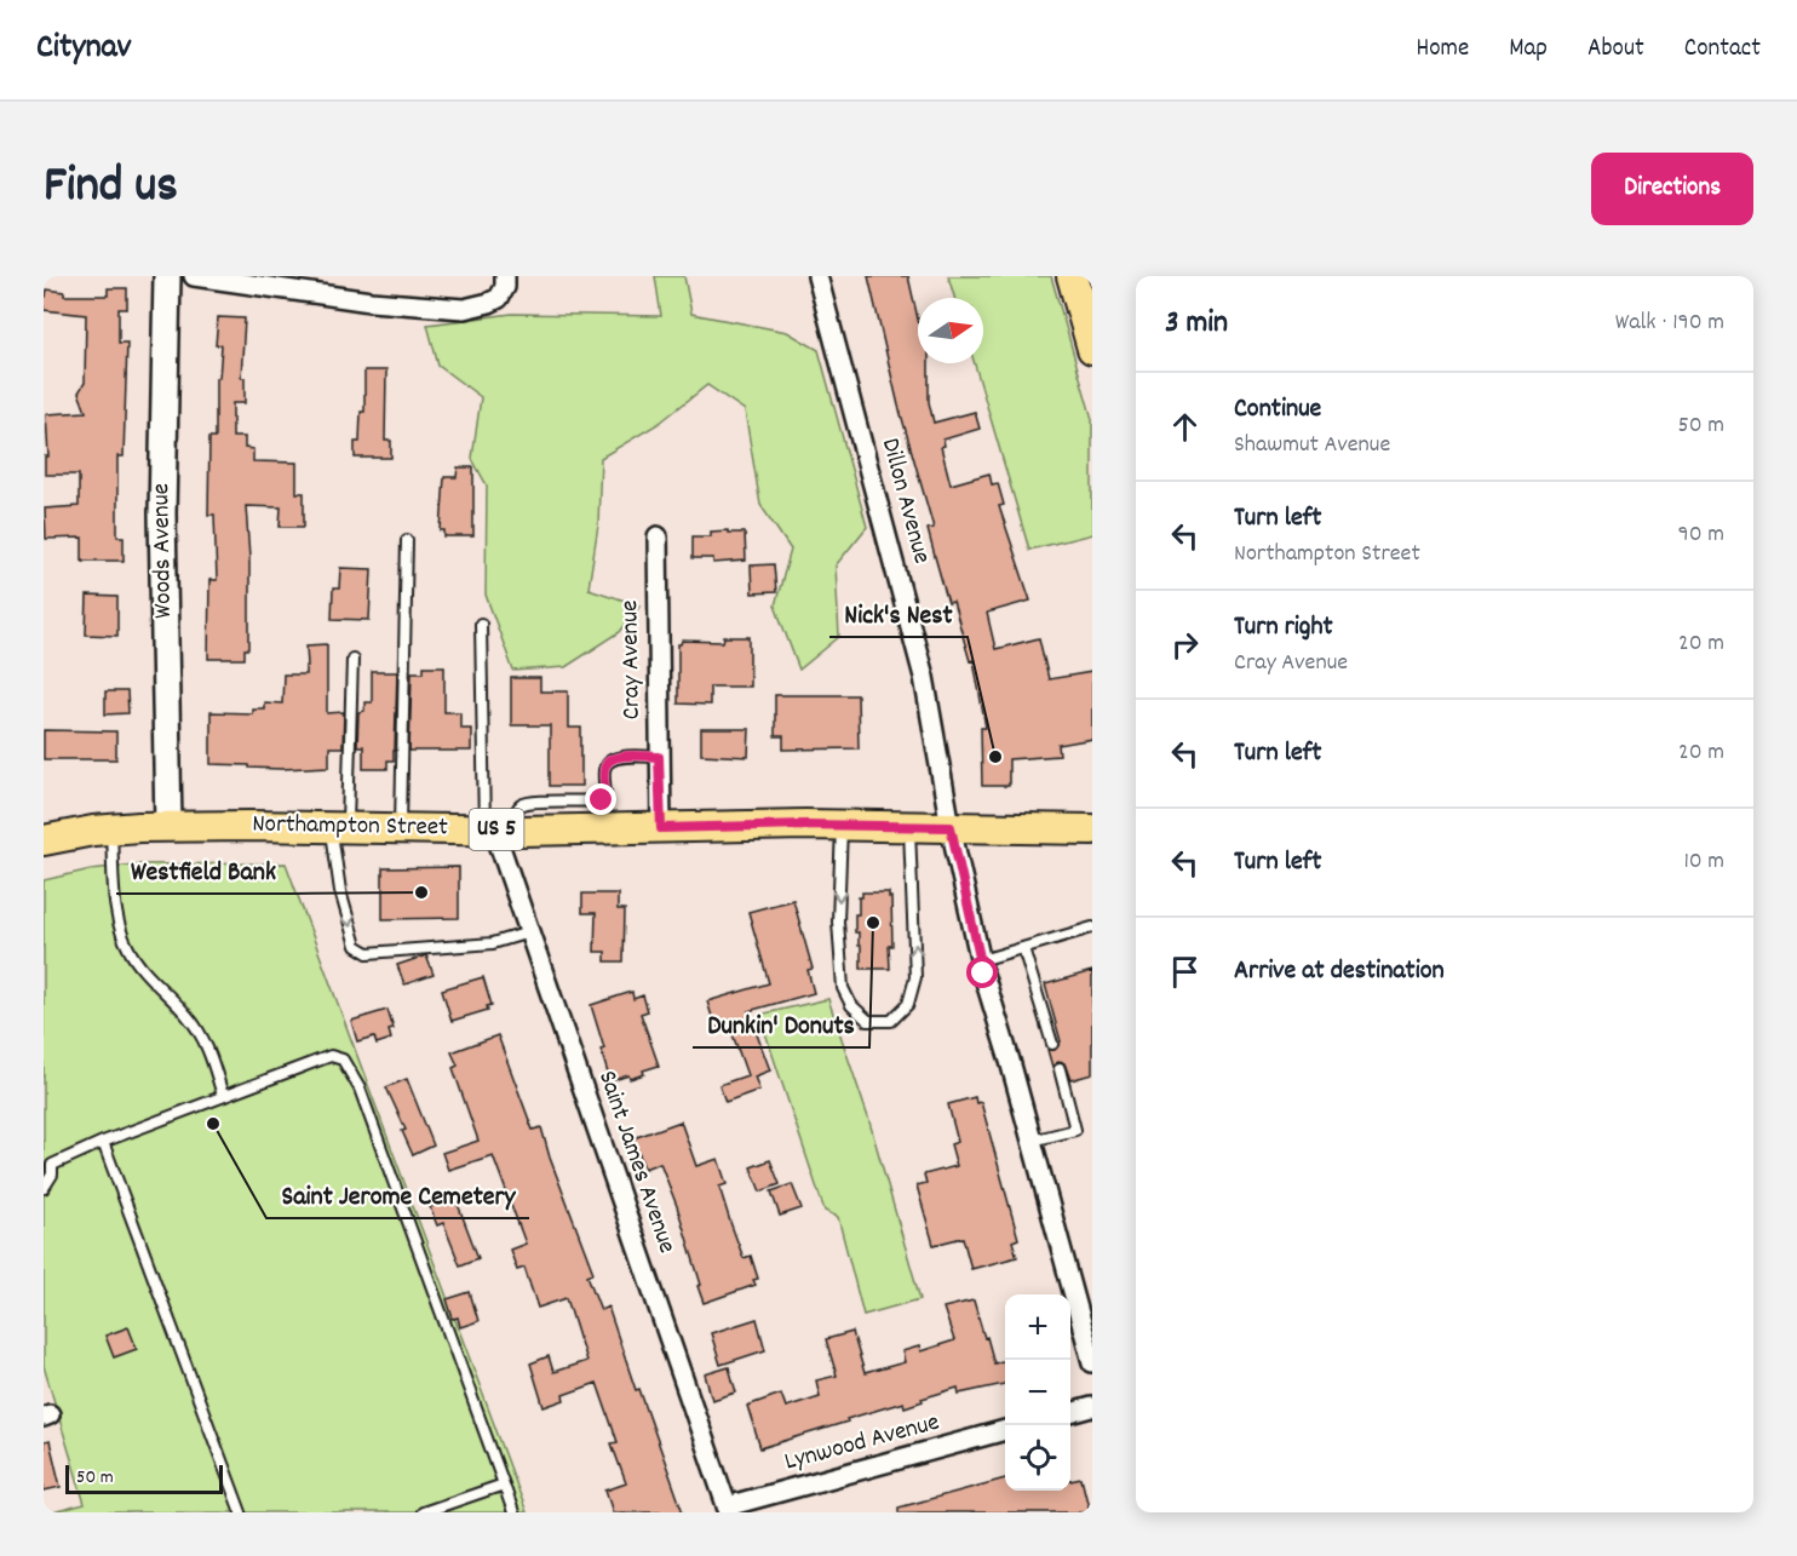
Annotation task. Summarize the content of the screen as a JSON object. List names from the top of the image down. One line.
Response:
{"streets":{"main road":["Northampton Street","US 5"],"street":["Dillon Avenue","Woods Avenue","Cray Avenue","Saint James Avenue","Lynwood Avenue"]},"crossings":[["Dillon Avenue","Northampton Street"],["Woods Avenue","Northampton Street"],["Cray Avenue","Northampton Street"],["Northampton Street","Saint James Avenue"],["Saint James Avenue","Lynwood Avenue"]],"places":["Nick's Nest","Westfield Bank","Dunkin' Donuts","Saint Jerome Cemetery"],"scale_bar":"50 m","north":"right","page":{"header":"Citynav","nav":["Home","Map","About","Contact"],"title":"Find us","buttons":"Directions","heading":["3 min","Walk · 190 m"],"list":[["Continue","Shawmut Avenue","50 m"],["Turn left","Northampton Street","90 m"],["Turn right","Cray Avenue","20 m"],["Turn left","20 m"],["Turn left","10 m"],"Arrive at destination"],"map_buttons":["+","−"],"scale":"50 m"}}
